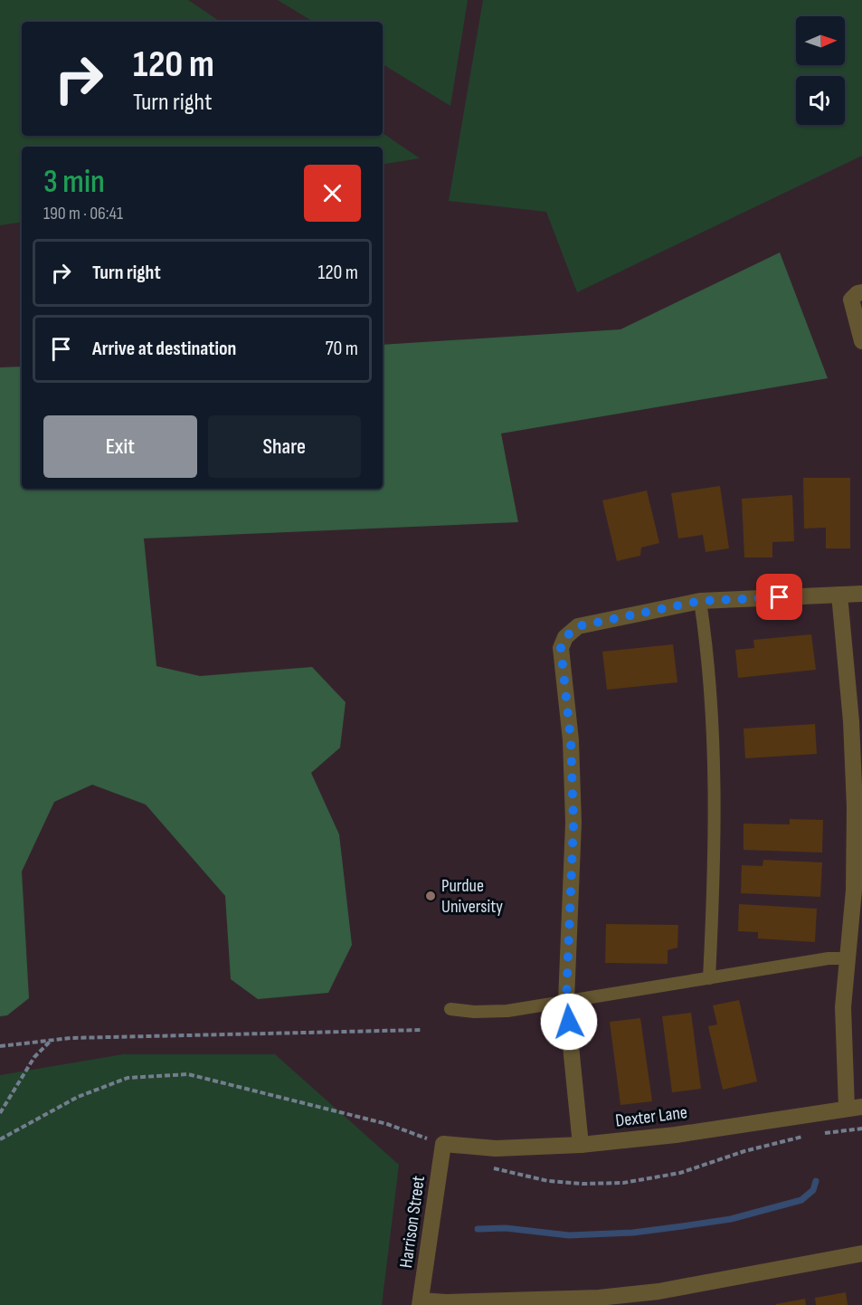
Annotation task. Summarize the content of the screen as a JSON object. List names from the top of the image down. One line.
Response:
{"streets":{"street":["Dexter Lane","Harrison Street"]},"crossings":[["Dexter Lane","Harrison Street"]],"places":["Purdue University"],"north":"right","page":{"turn":["120 m","Turn right"],"heading":["3 min","190 m · 06:41"],"list":[{"name":"Turn right","value":"120 m"},{"name":"Arrive at destination","value":"70 m"}],"buttons":["Exit","Share"]}}
